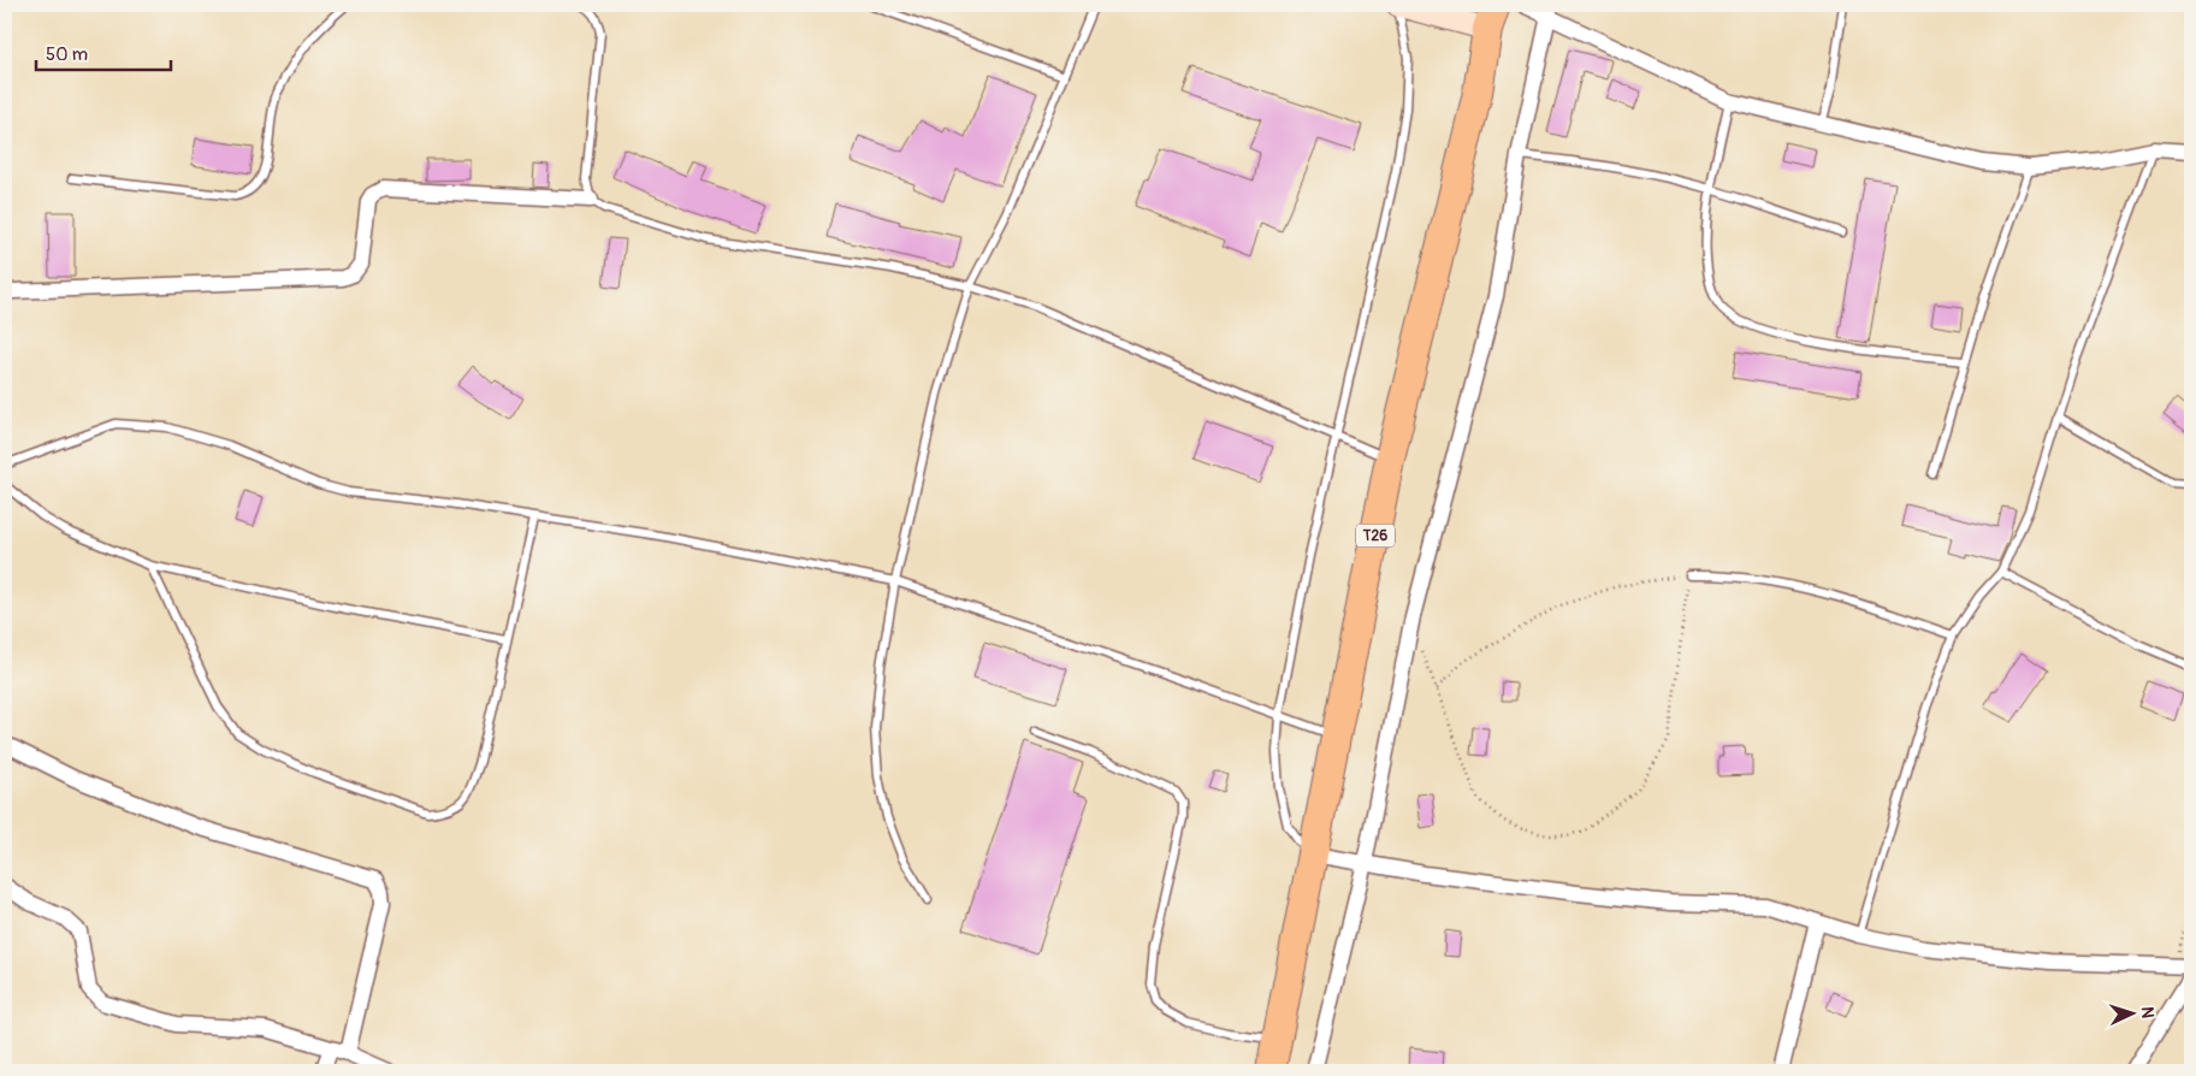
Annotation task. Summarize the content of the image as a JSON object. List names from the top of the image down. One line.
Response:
{"streets":{"highway":["T26"]},"scale_bar":"50 m","north":"right"}
